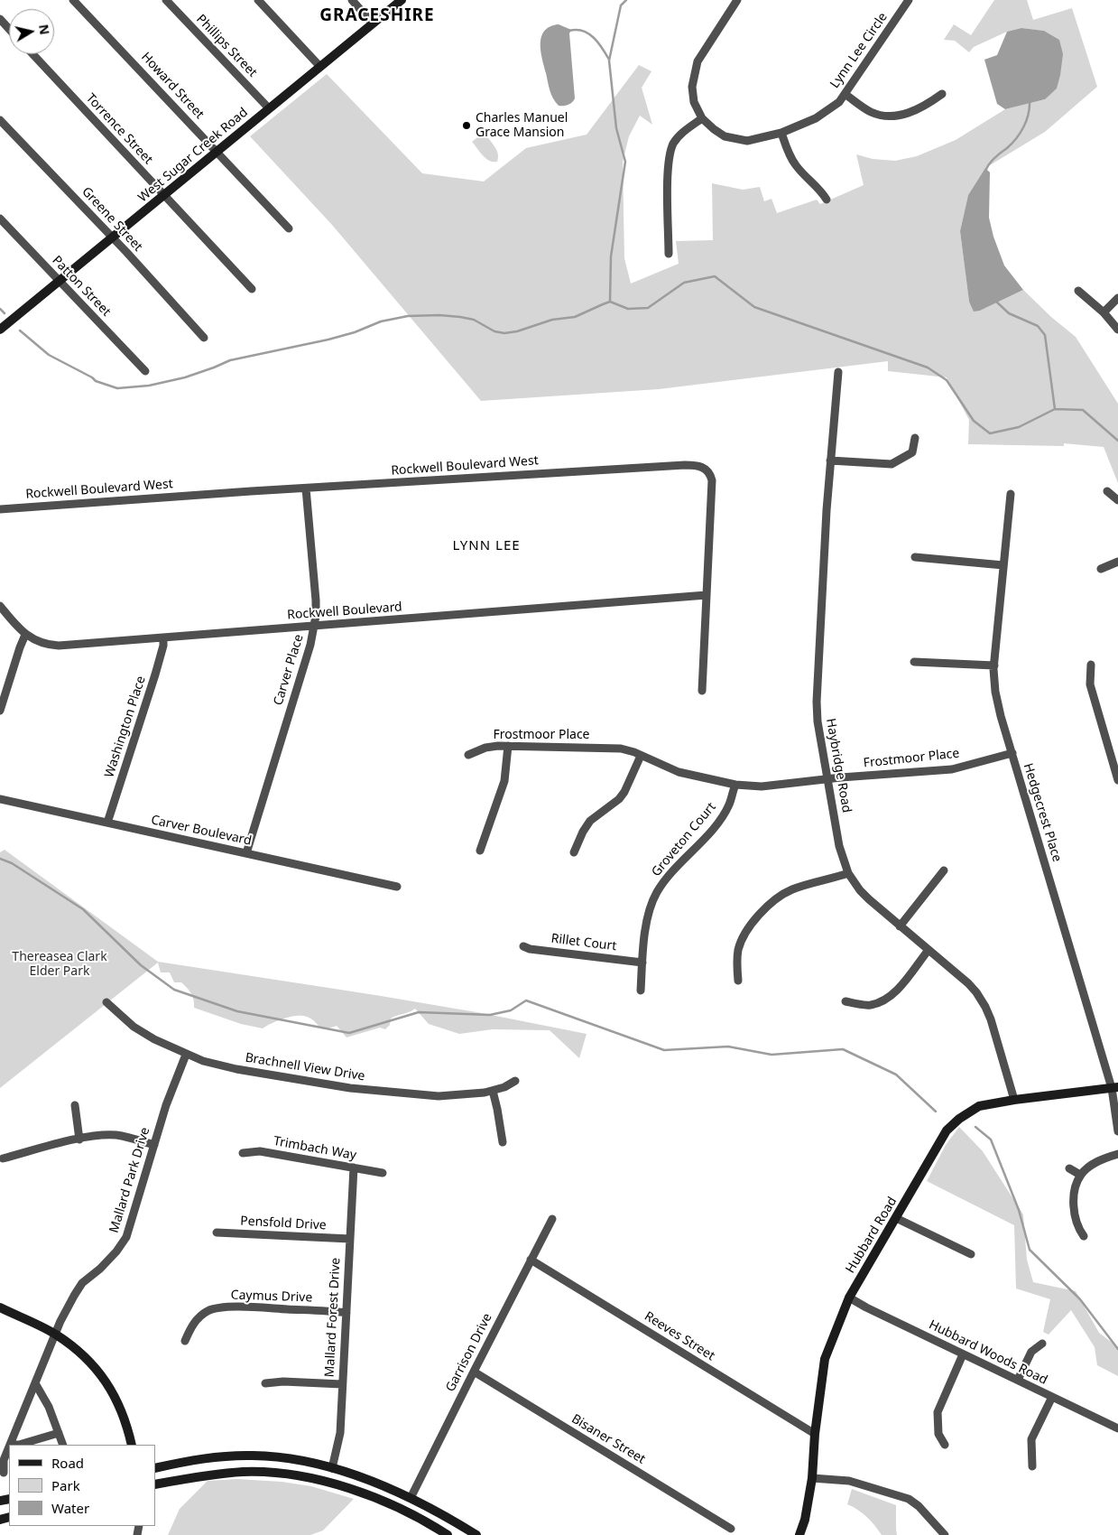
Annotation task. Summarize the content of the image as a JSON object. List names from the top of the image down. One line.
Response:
{"streets":{"main road":["West Sugar Creek Road","Hubbard Road"],"street":["Phillips Street","Lynn Lee Circle","Howard Street","Torrence Street","Greene Street","Patton Street","Rockwell Boulevard West","Rockwell Boulevard","Carver Place","Washington Place","Frostmoor Place","Haybridge Road","Hedgecrest Place","Carver Boulevard","Groveton Court","Rillet Court","Brachnell View Drive","Trimbach Way","Mallard Park Drive","Pensfold Drive","Caymus Drive","Mallard Forest Drive","Reeves Street","Garrison Drive","Hubbard Woods Road","Bisaner Street"]},"crossings":[["Phillips Street","West Sugar Creek Road"],["Howard Street","West Sugar Creek Road"],["Torrence Street","West Sugar Creek Road"],["West Sugar Creek Road","Greene Street"],["West Sugar Creek Road","Patton Street"],["Rockwell Boulevard West","Rockwell Boulevard"],["Rockwell Boulevard West","Carver Place"],["Rockwell Boulevard","Carver Place"],["Rockwell Boulevard","Washington Place"],["Carver Place","Carver Boulevard"],["Washington Place","Carver Boulevard"],["Frostmoor Place","Haybridge Road"],["Frostmoor Place","Hedgecrest Place"],["Frostmoor Place","Groveton Court"],["Haybridge Road","Hubbard Road"],["Hedgecrest Place","Hubbard Road"],["Groveton Court","Rillet Court"],["Brachnell View Drive","Mallard Park Drive"],["Trimbach Way","Mallard Forest Drive"],["Pensfold Drive","Mallard Forest Drive"],["Hubbard Road","Reeves Street"],["Hubbard Road","Hubbard Woods Road"],["Caymus Drive","Mallard Forest Drive"],["Reeves Street","Garrison Drive"],["Garrison Drive","Bisaner Street"]],"districts":["GRACESHIRE","LYNN LEE"],"parks":["Thereasea Clark Elder Park"],"places":["Charles Manuel Grace Mansion"],"legend":["Road","Park","Water"],"north":"right"}
